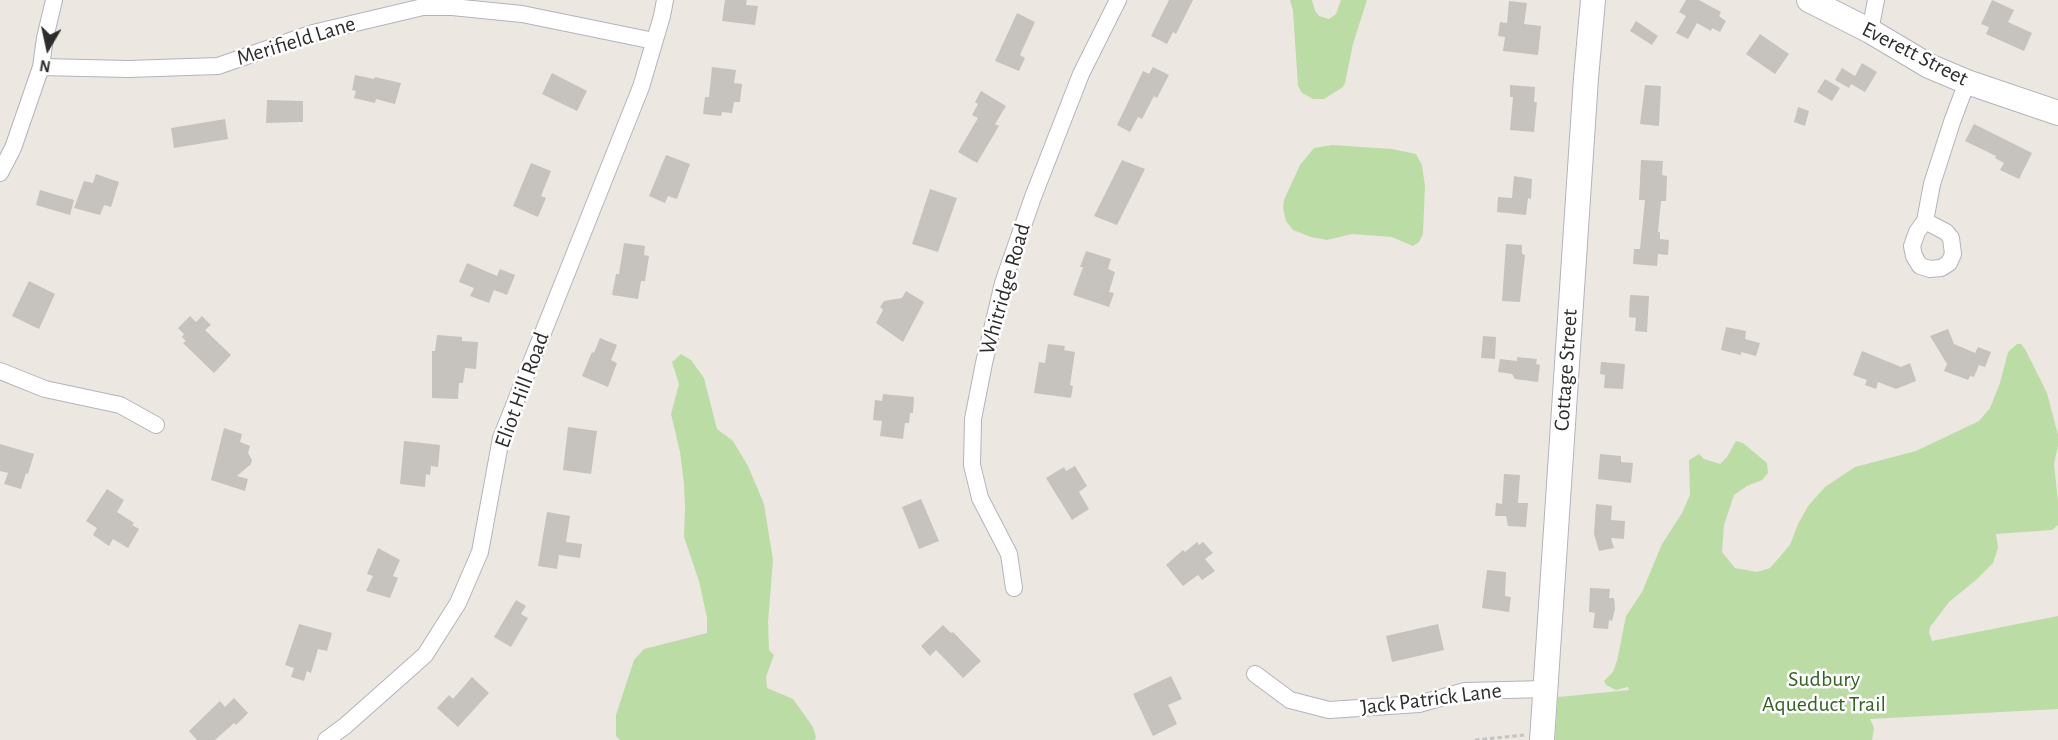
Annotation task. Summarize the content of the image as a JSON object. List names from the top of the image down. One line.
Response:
{"streets":{"street":["Merifield Lane","Everett Street","Whitridge Road","Cottage Street","Eliot Hill Road","Jack Patrick Lane"]},"crossings":[["Merifield Lane","Eliot Hill Road"],["Cottage Street","Jack Patrick Lane"]],"parks":["Sudbury Aqueduct Trail"],"north":"bottom"}
